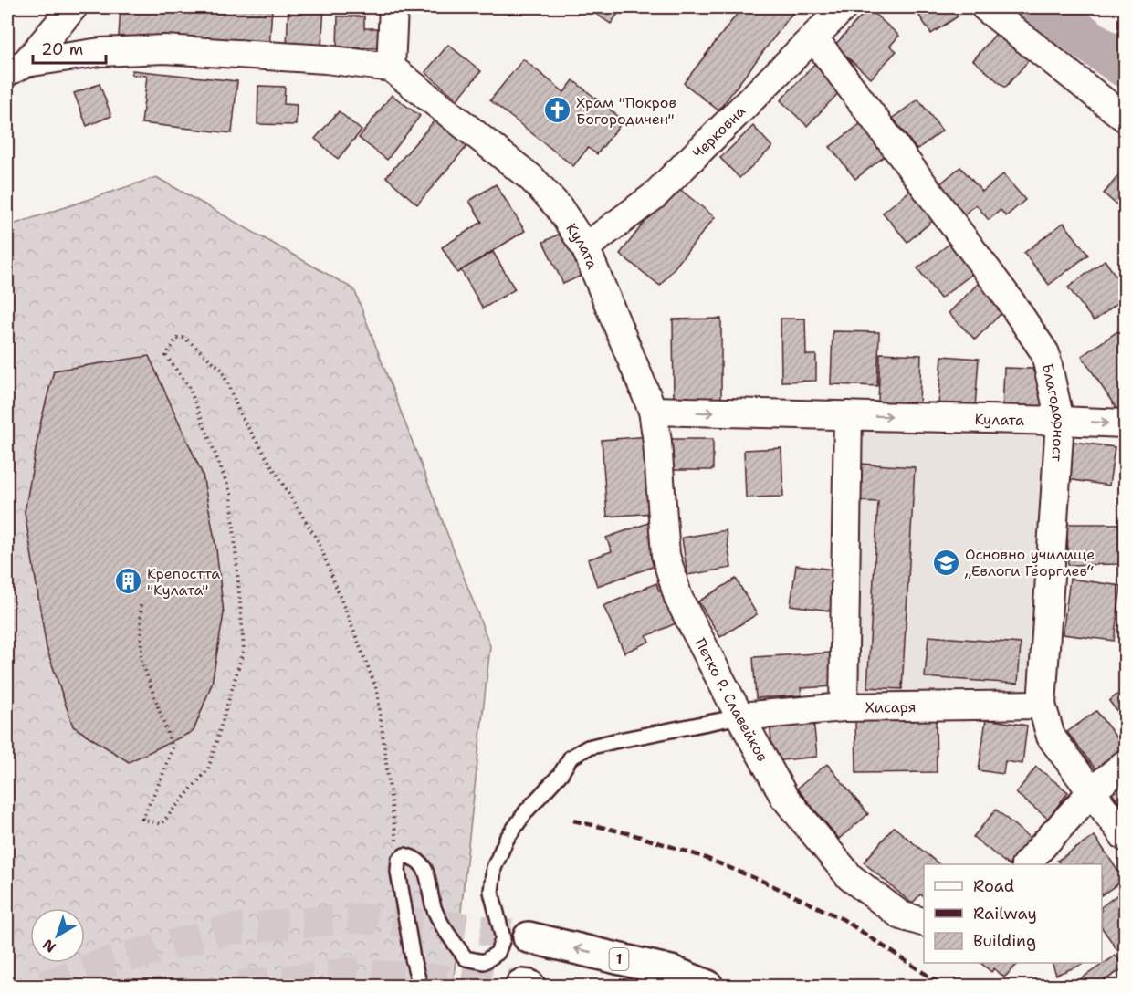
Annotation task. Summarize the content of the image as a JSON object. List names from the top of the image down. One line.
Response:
{"streets":{"main road":["1"],"street":["Черковна","Кулата","Благодарност","Петко Р. Славейков","Хисаря"]},"crossings":[["Черковна","Кулата"],["Черковна","Благодарност"],["Кулата","Благодарност"],["Кулата","Петко Р. Славейков"],["Благодарност","Хисаря"],["Петко Р. Славейков","Хисаря"]],"one_way":["Кулата"],"places":{"church":["Храм \"Покров Богородичен\""],"school or university":["Основно училище „Евлоги Георгиев“"],"building":["Крепостта \"Кулата\""]},"legend":["Road","Railway","Building"],"scale_bar":"20 m","north":"bottom left"}
